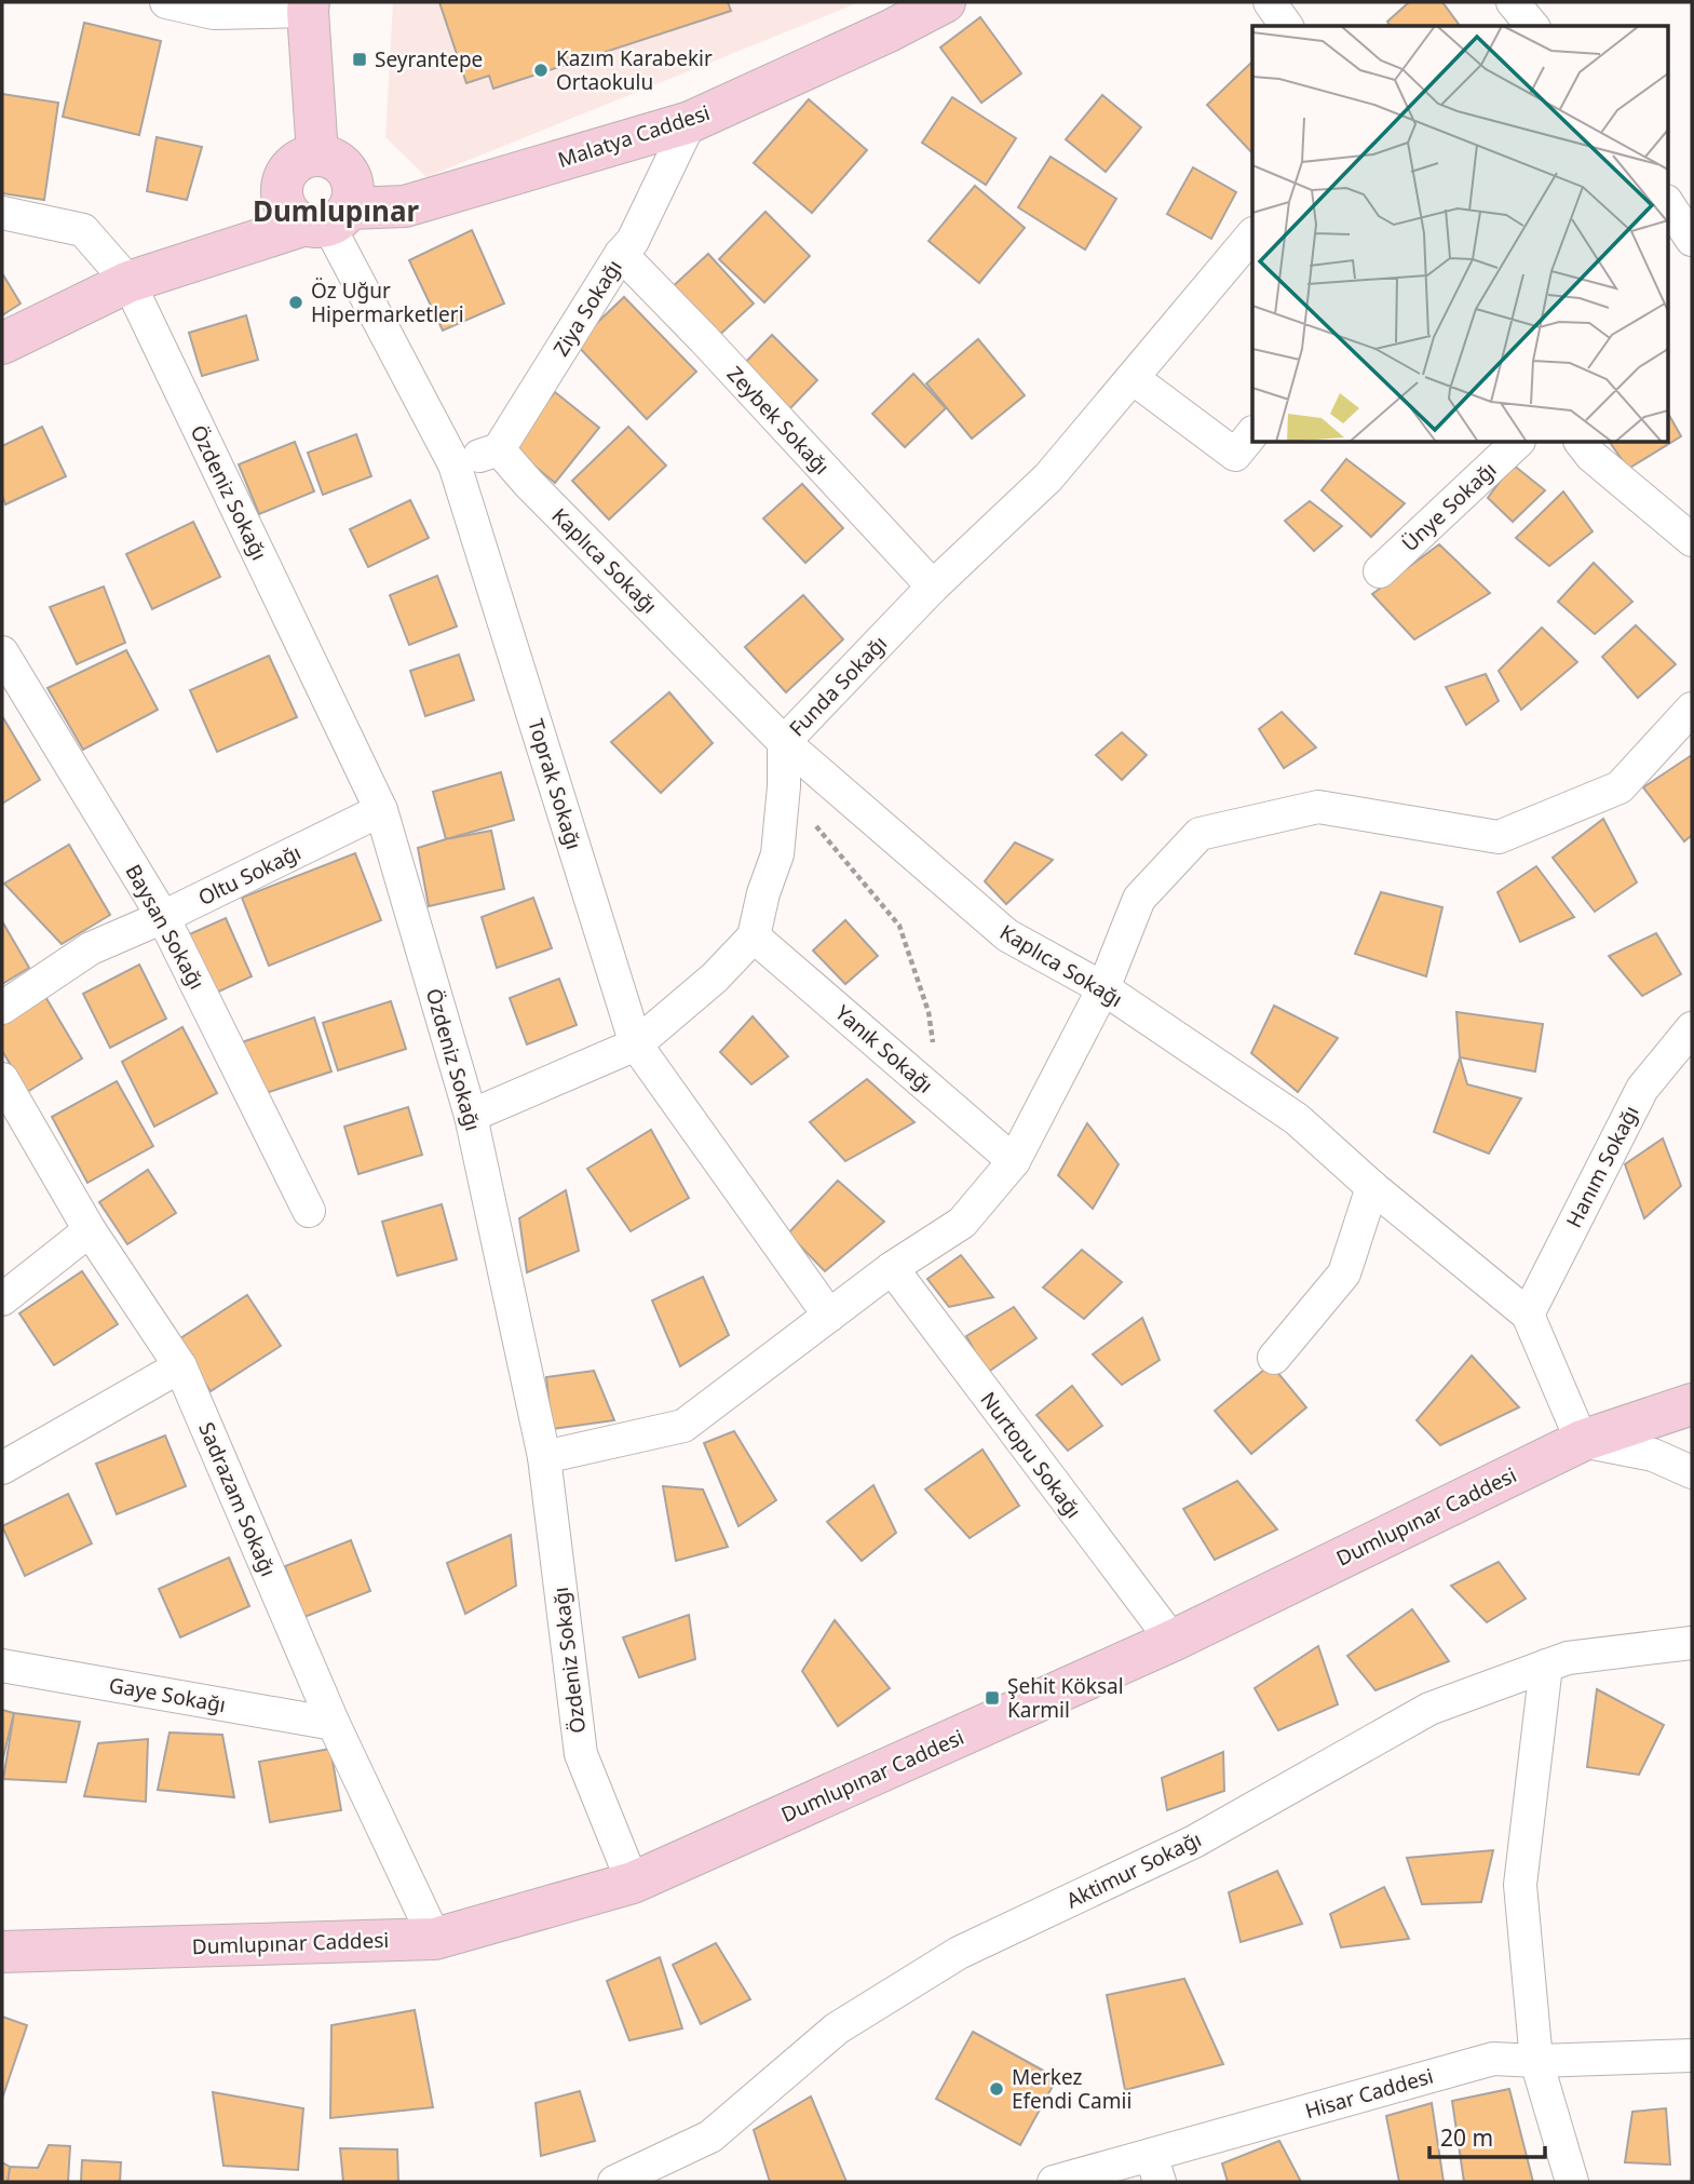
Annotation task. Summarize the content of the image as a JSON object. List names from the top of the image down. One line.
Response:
{"streets":{"main road":["Malatya Caddesi","Dumlupınar Caddesi"],"street":["Ziya Sokağı","Zeybek Sokağı","Özdeniz Sokağı","Ünye Sokağı","Kaplıca Sokağı","Funda Sokağı","Toprak Sokağı","Oltu Sokağı","Baysan Sokağı","Yanık Sokağı","Hanım Sokağı","Nurtopu Sokağı","Sadrazam Sokağı","Gaye Sokağı","Aktimur Sokağı","Hisar Caddesi"]},"crossings":[["Malatya Caddesi","Ziya Sokağı"],["Malatya Caddesi","Özdeniz Sokağı"],["Malatya Caddesi","Toprak Sokağı"],["Ziya Sokağı","Zeybek Sokağı"],["Ziya Sokağı","Kaplıca Sokağı"],["Zeybek Sokağı","Funda Sokağı"],["Özdeniz Sokağı","Oltu Sokağı"],["Özdeniz Sokağı","Dumlupınar Caddesi"],["Kaplıca Sokağı","Funda Sokağı"],["Kaplıca Sokağı","Hanım Sokağı"],["Kaplıca Sokağı","Dumlupınar Caddesi"],["Funda Sokağı","Yanık Sokağı"],["Oltu Sokağı","Baysan Sokağı"],["Nurtopu Sokağı","Dumlupınar Caddesi"],["Sadrazam Sokağı","Dumlupınar Caddesi"],["Sadrazam Sokağı","Gaye Sokağı"]],"districts":["Dumlupınar"],"places":{"transit":["Seyrantepe","Şehit Köksal Karmil"],"other":["Kazım Karabekir Ortaokulu","Öz Uğur Hipermarketleri","Merkez Efendi Camii"]},"scale_bar":"20 m"}
